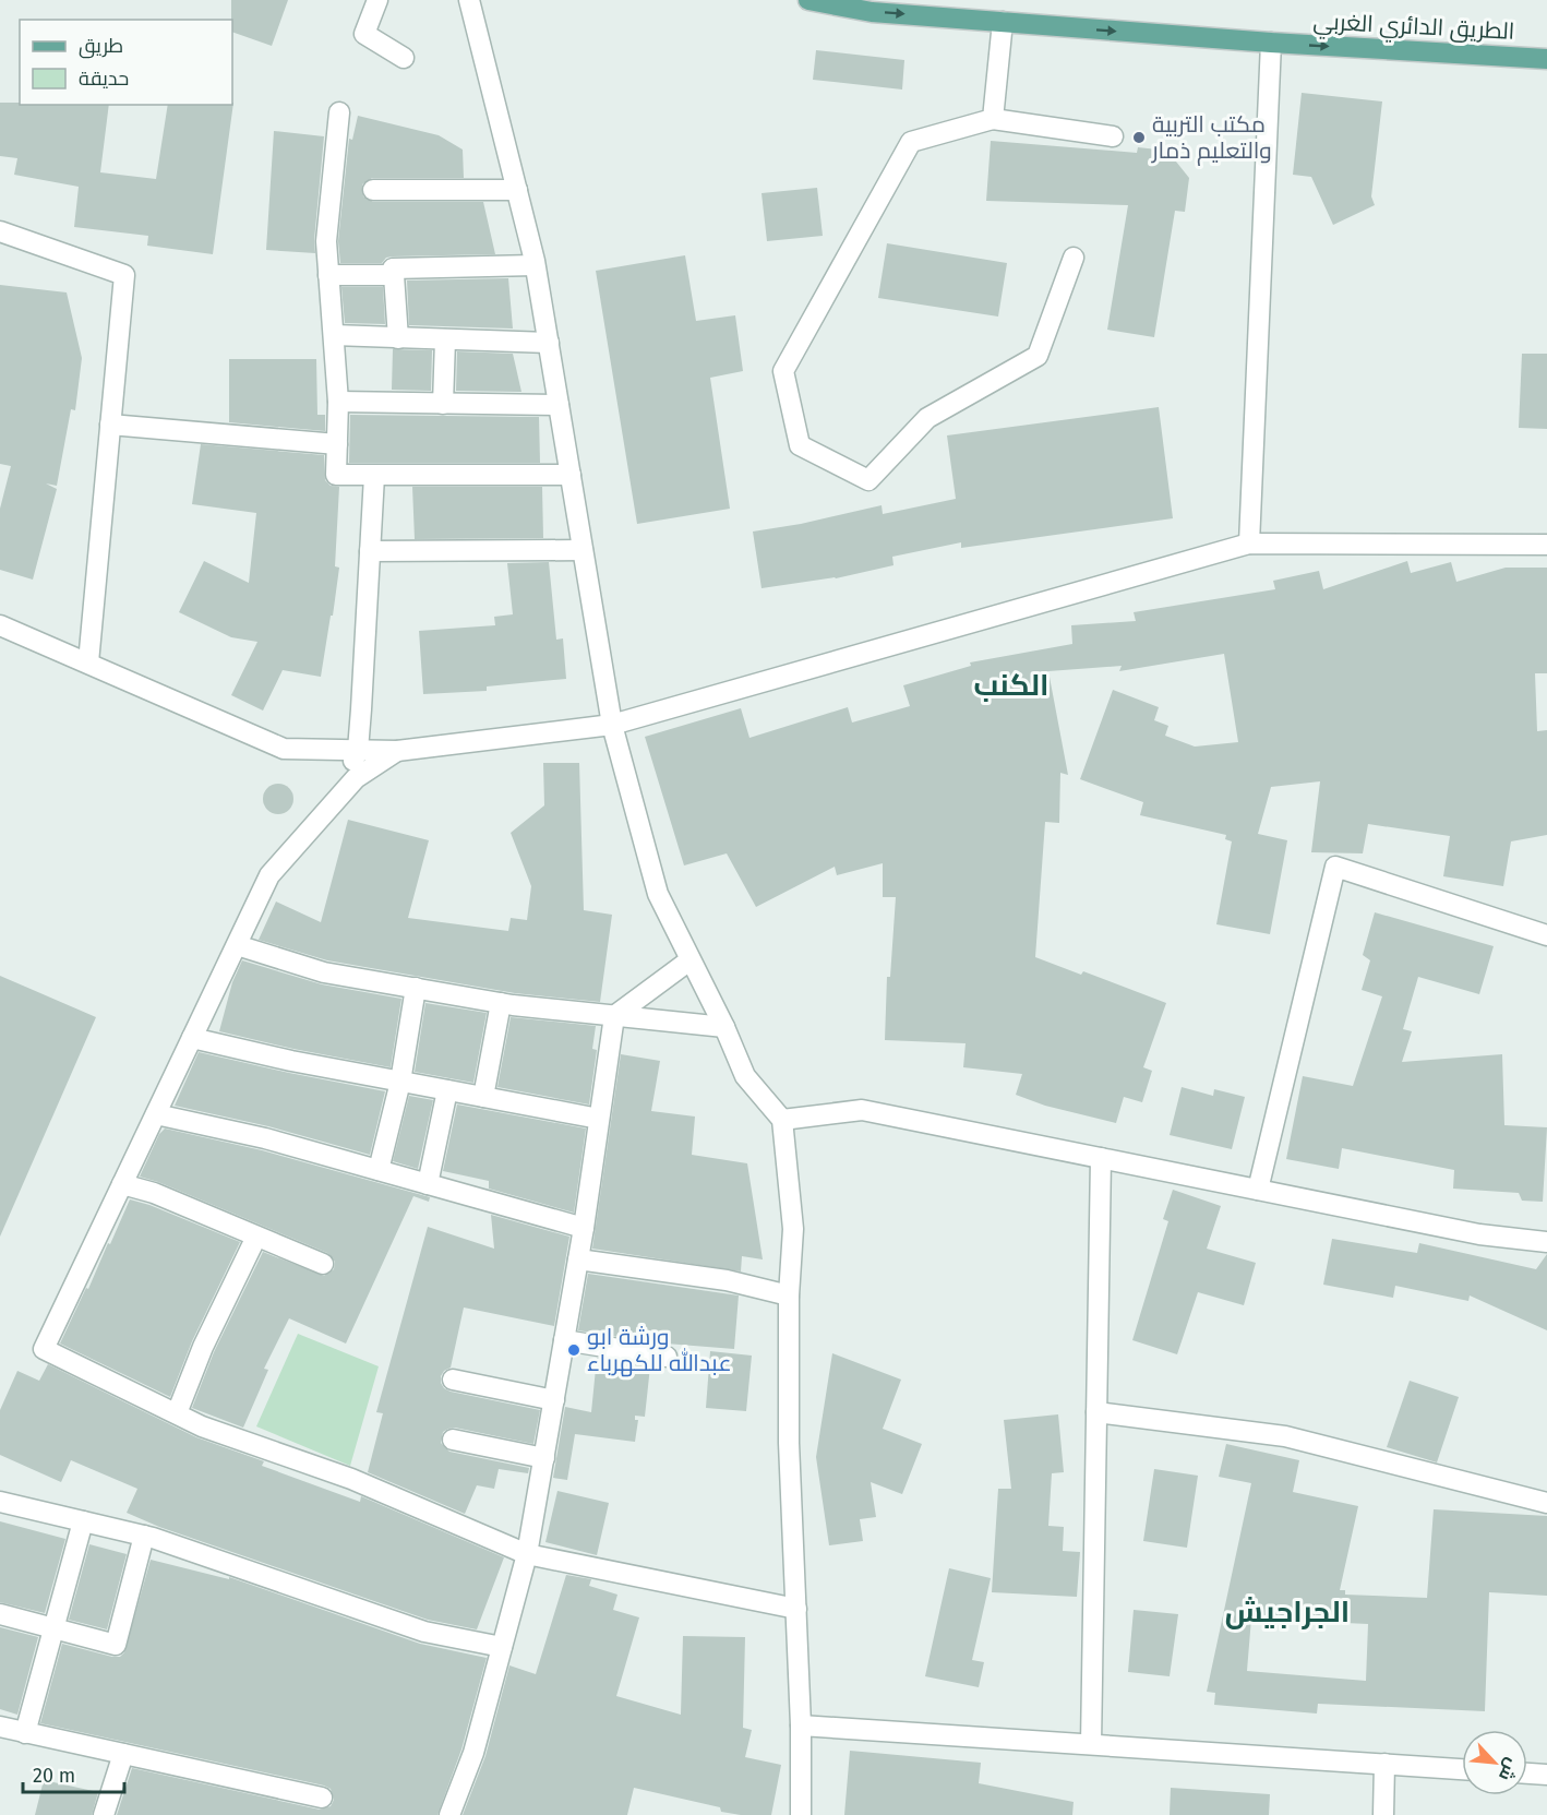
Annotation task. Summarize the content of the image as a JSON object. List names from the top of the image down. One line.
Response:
{"streets":{"main road":["الطريق الدائري الغربي"]},"one_way":["الطريق الدائري الغربي"],"districts":["الكنب","الجراجيش"],"places":["مكتب التربية والتعليم ذمار","ورشة ابو عبدالله للكهرباء"],"legend":["طريق","حديقة"],"scale_bar":"20 m","north":"bottom right"}
